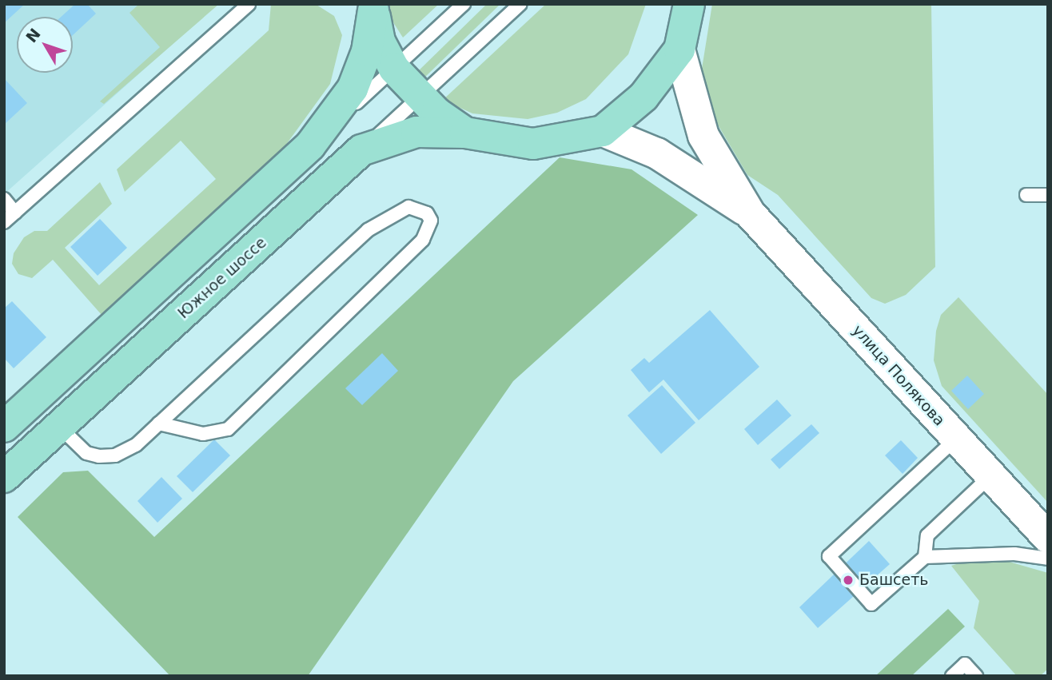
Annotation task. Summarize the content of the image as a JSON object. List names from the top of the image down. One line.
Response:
{"streets":{"main road":["Южное шоссе","улица Полякова"]},"crossings":[["Южное шоссе","улица Полякова"]],"places":["Башсеть"],"north":"top left"}
